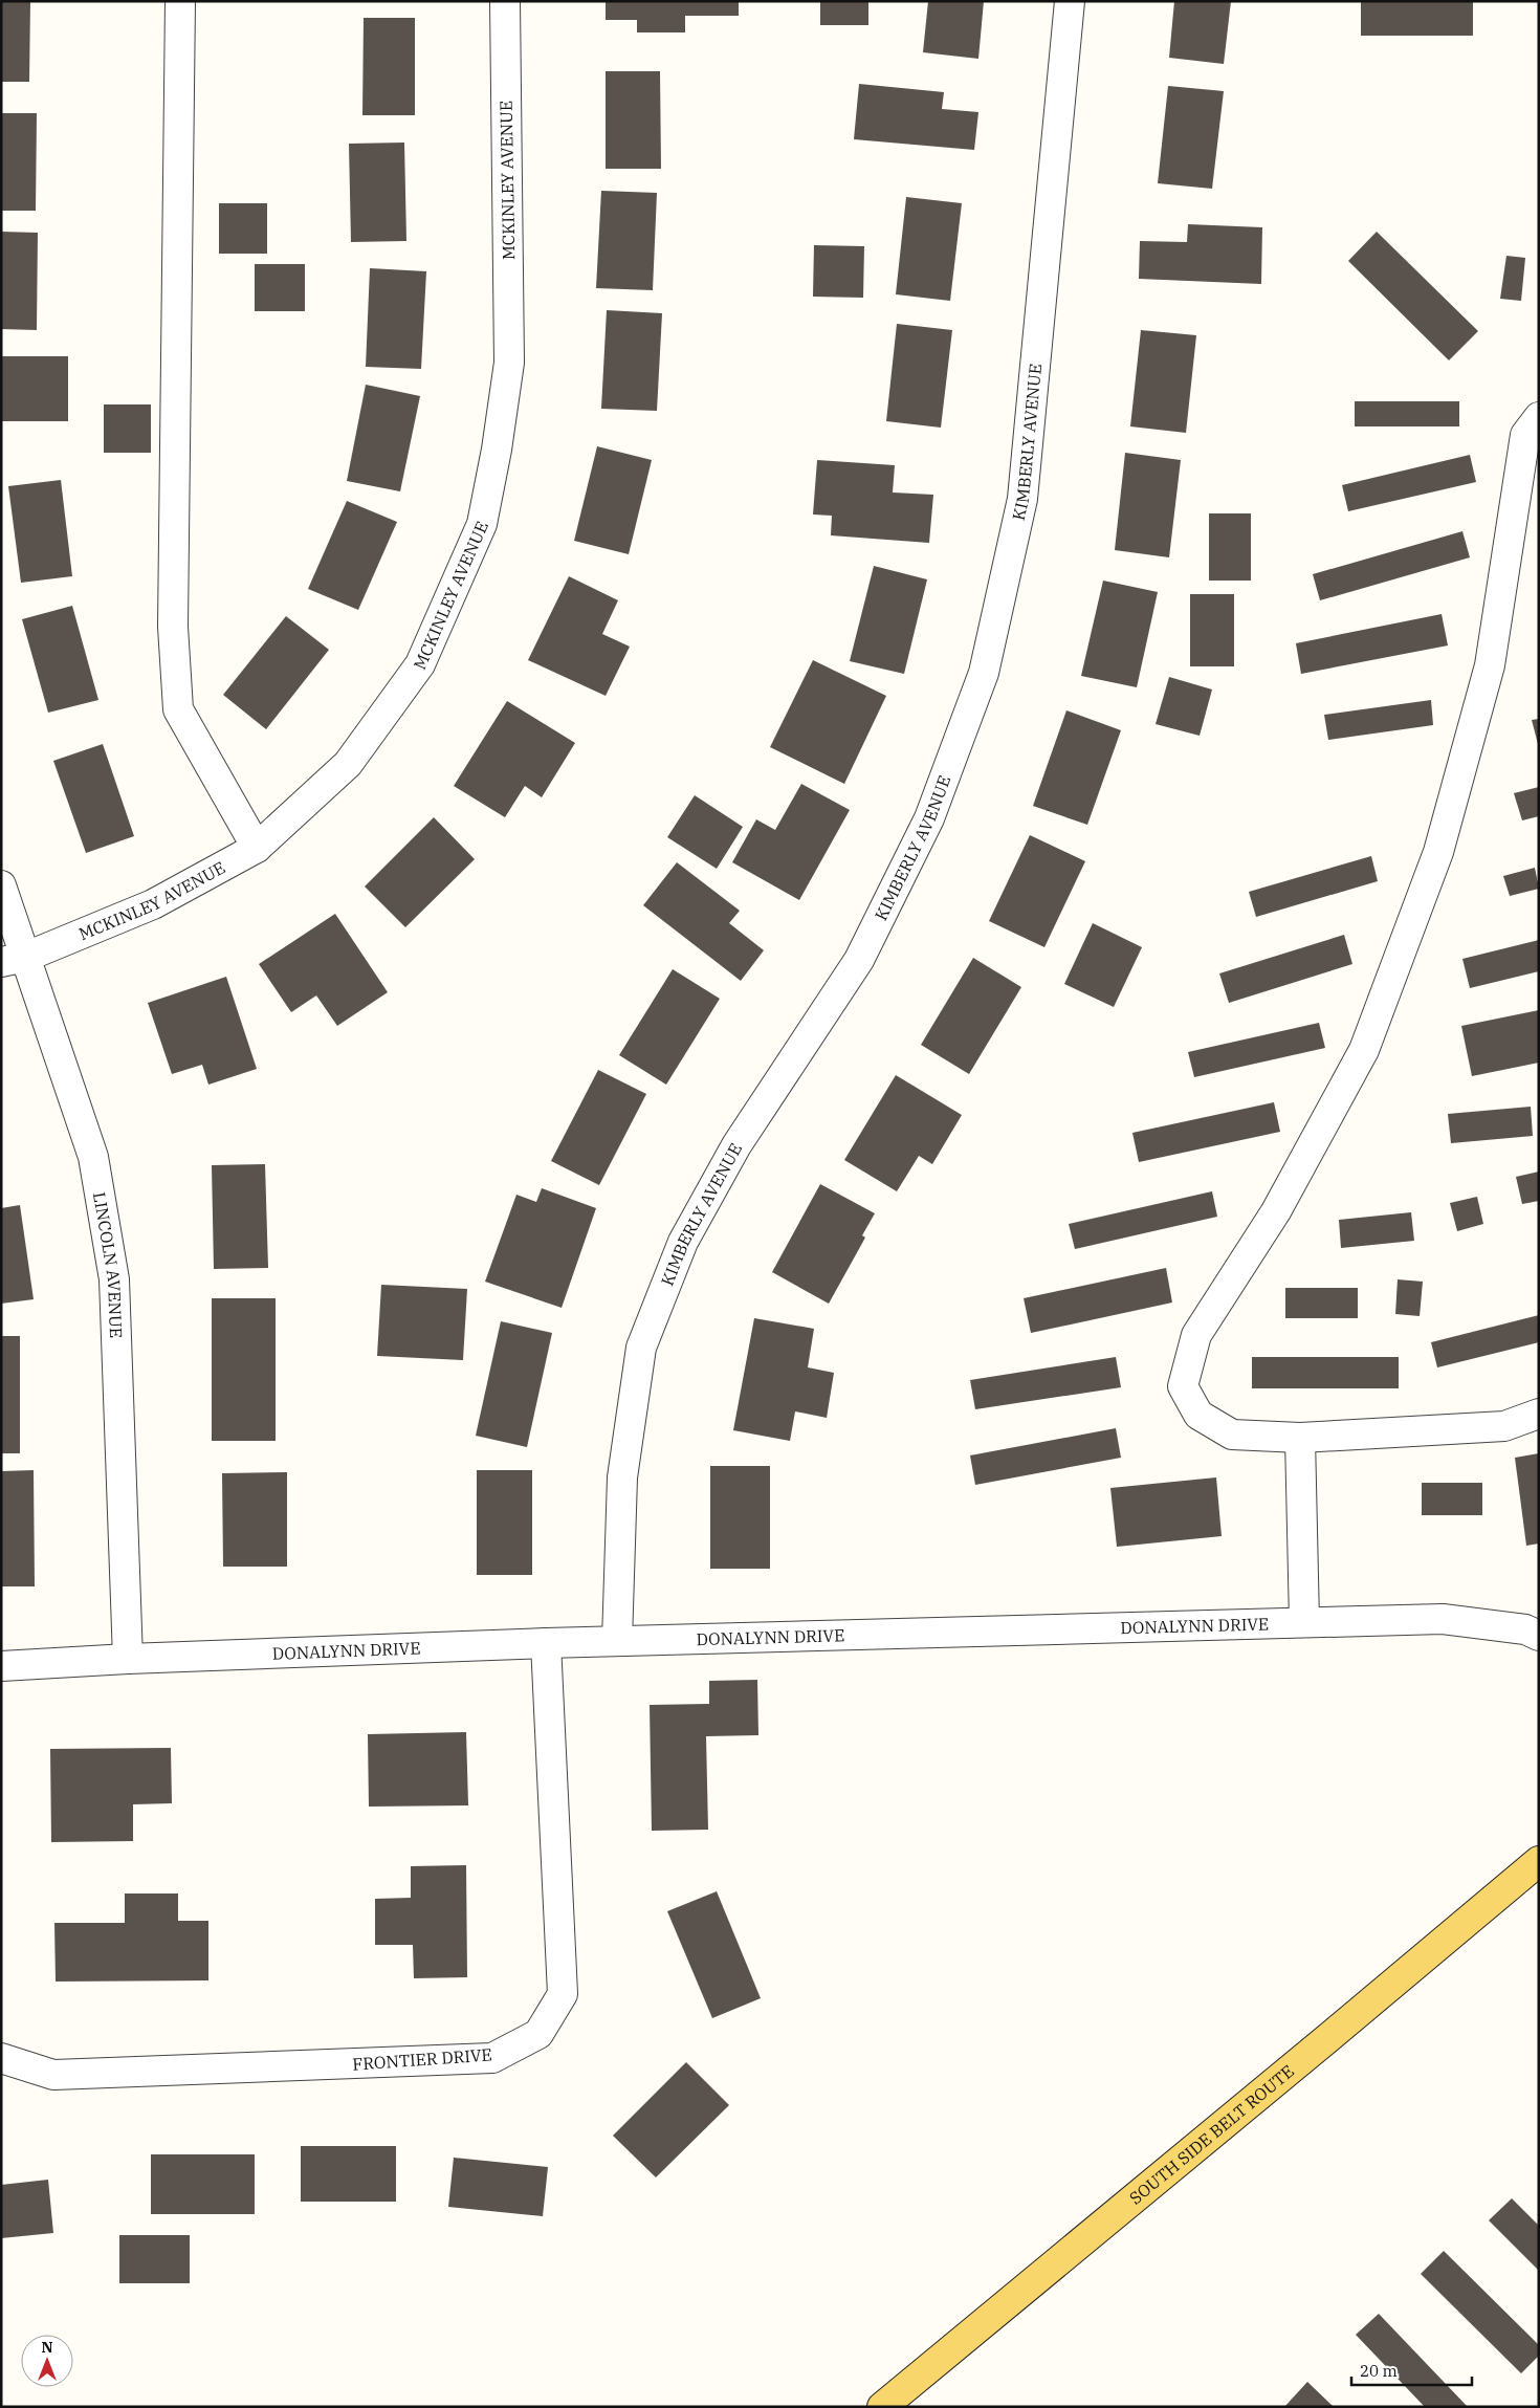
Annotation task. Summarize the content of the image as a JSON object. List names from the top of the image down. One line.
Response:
{"streets":{"main road":["SOUTH SIDE BELT ROUTE"],"street":["MCKINLEY AVENUE","KIMBERLY AVENUE","LINCOLN AVENUE","DONALYNN DRIVE","FRONTIER DRIVE"]},"crossings":[["MCKINLEY AVENUE","LINCOLN AVENUE"],["KIMBERLY AVENUE","DONALYNN DRIVE"],["LINCOLN AVENUE","DONALYNN DRIVE"],["DONALYNN DRIVE","FRONTIER DRIVE"]],"scale_bar":"20 m","north":"top"}
